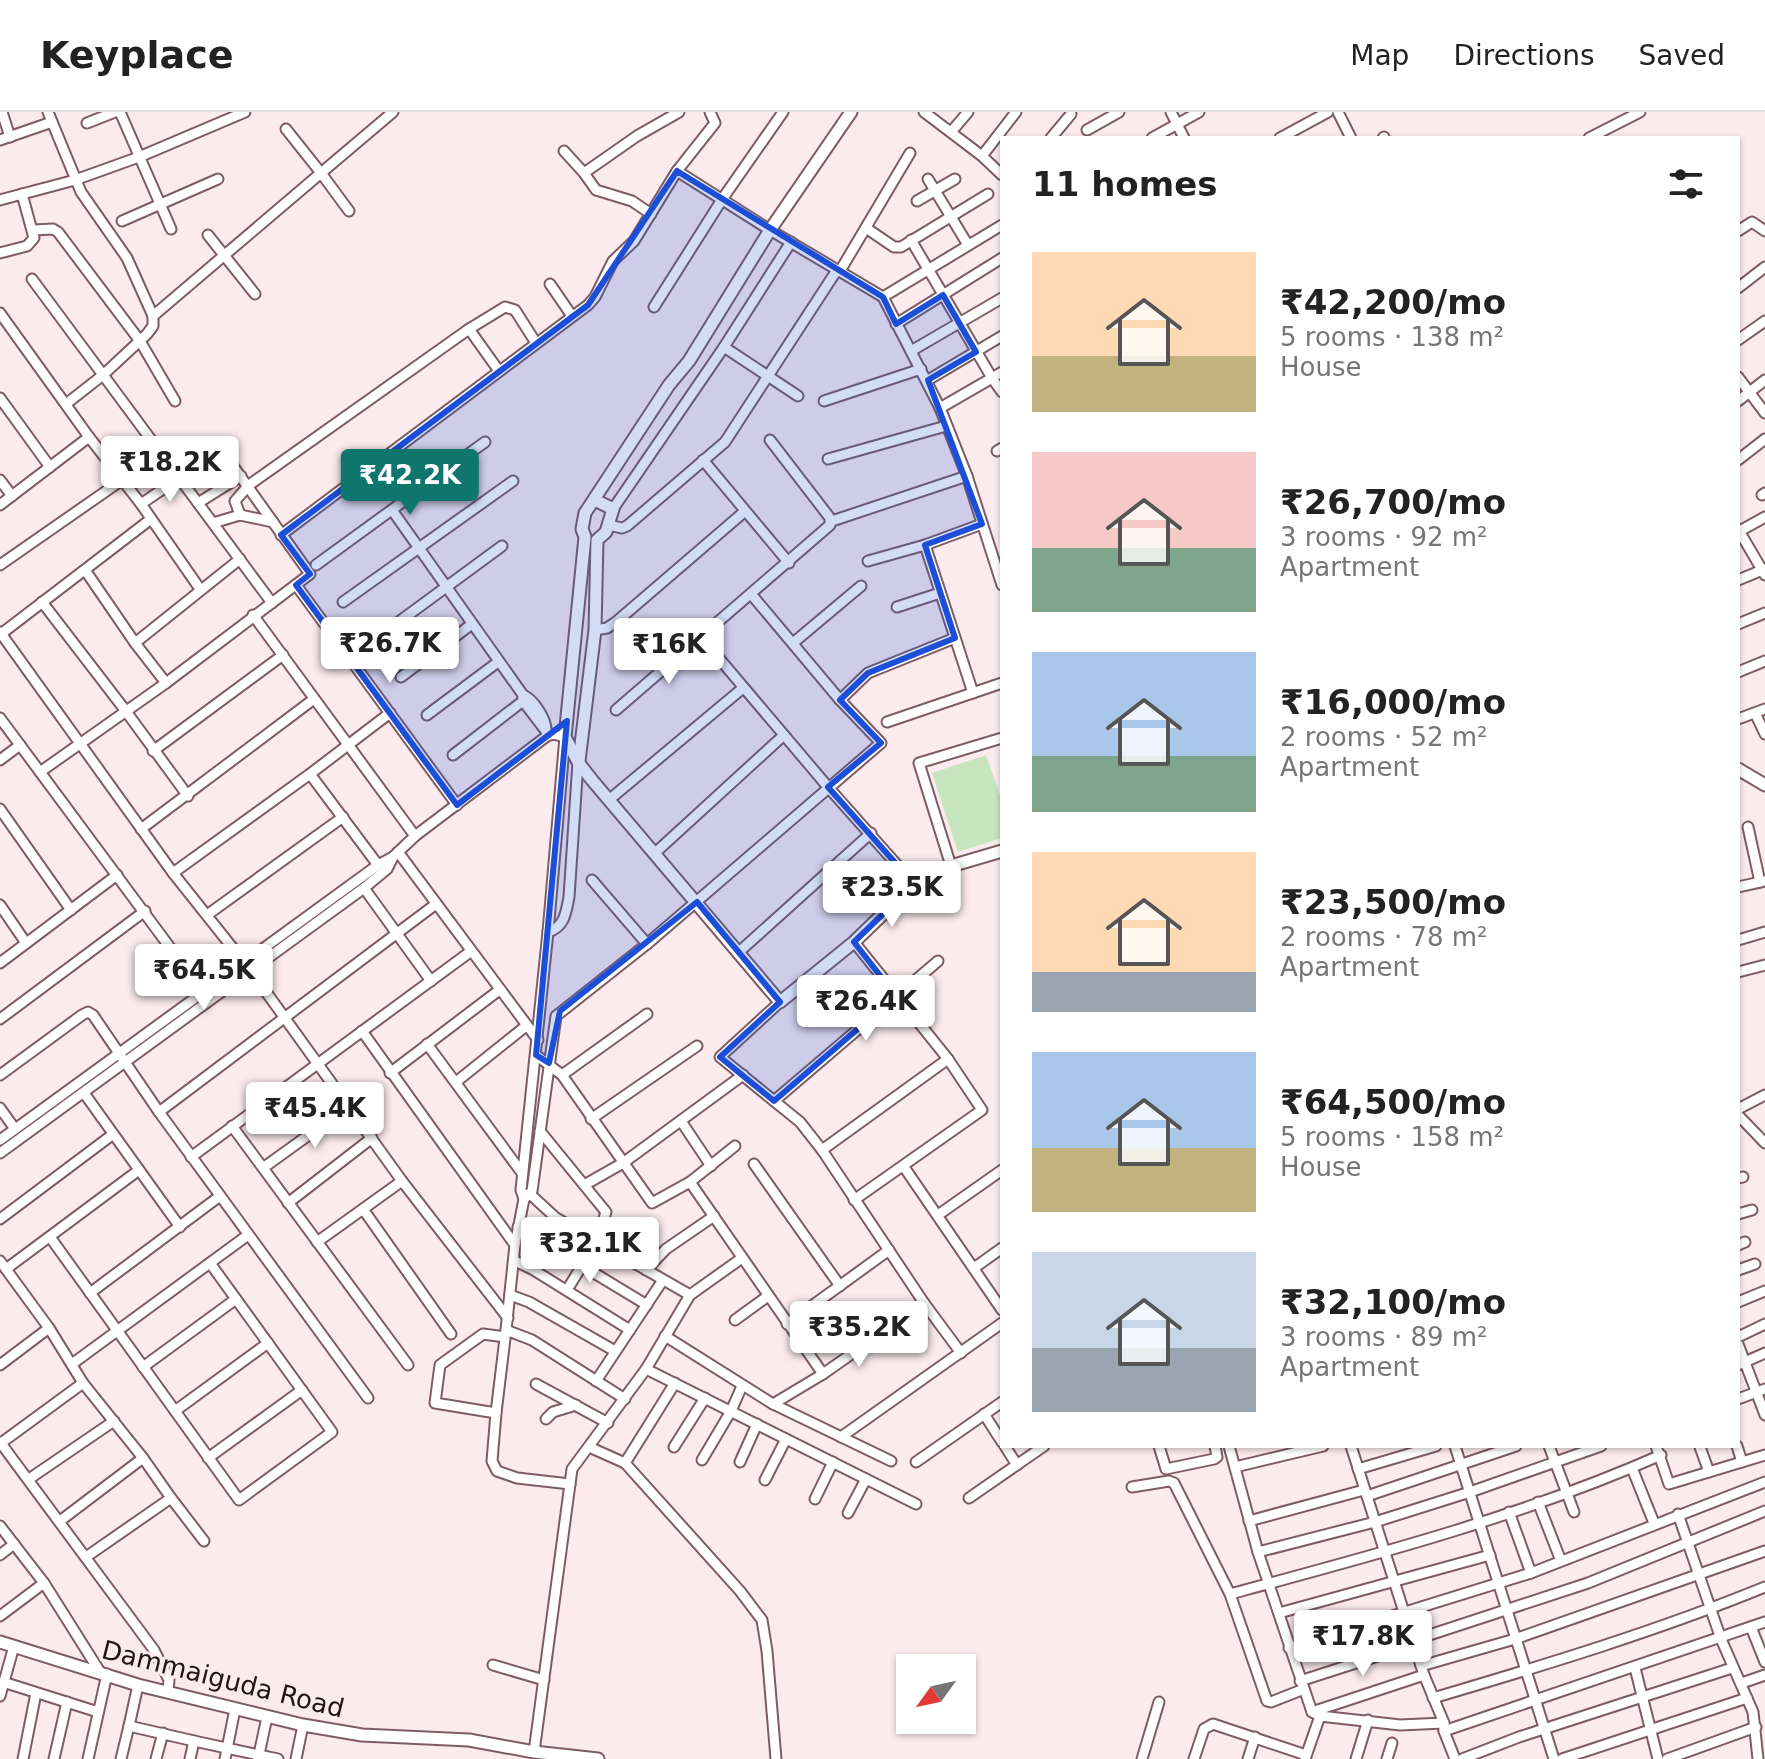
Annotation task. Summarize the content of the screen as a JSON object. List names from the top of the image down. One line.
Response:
{"streets":{"street":["Dammaiguda Road"]},"north":"bottom left","page":{"header":"Keyplace","nav":["Map","Directions","Saved"],"heading":"11 homes","list":[{"name":"₹42,200/mo","note":"5 rooms · 138 m² · House"},{"name":"₹26,700/mo","note":"3 rooms · 92 m² · Apartment"},{"name":"₹16,000/mo","note":"2 rooms · 52 m² · Apartment"},{"name":"₹23,500/mo","note":"2 rooms · 78 m² · Apartment"},{"name":"₹64,500/mo","note":"5 rooms · 158 m² · House"},{"name":"₹32,100/mo","note":"3 rooms · 89 m² · Apartment"}],"price":["₹18.2K","₹42.2K","₹26.7K","₹16K","₹23.5K","₹64.5K","₹26.4K","₹45.4K","₹32.1K","₹35.2K","₹17.8K"]}}
